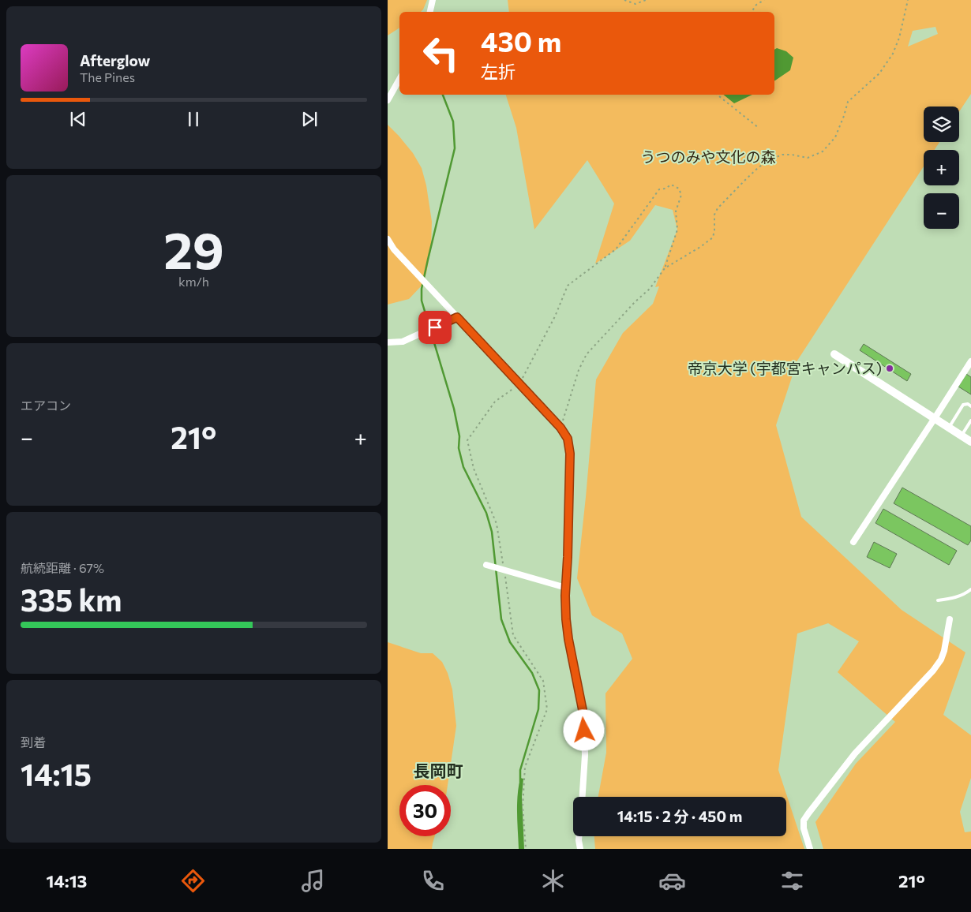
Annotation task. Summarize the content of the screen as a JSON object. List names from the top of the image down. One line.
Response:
{"districts":["長岡町"],"parks":["うつのみや文化の森"],"places":["帝京大学 (宇都宮キャンパス)"],"page":{"turn":["430 m","左折"],"song":["Afterglow","The Pines"],"map_buttons":["+","−"],"tile":[["29","km/h"],"エアコン",["航続距離 · 67%","335 km"],["到着","14:15"]],"heat":["−","21°","+"],"limit":"30","trip":"14:15 · 2 分 · 450 m","tabs":["14:13","21°"]}}
